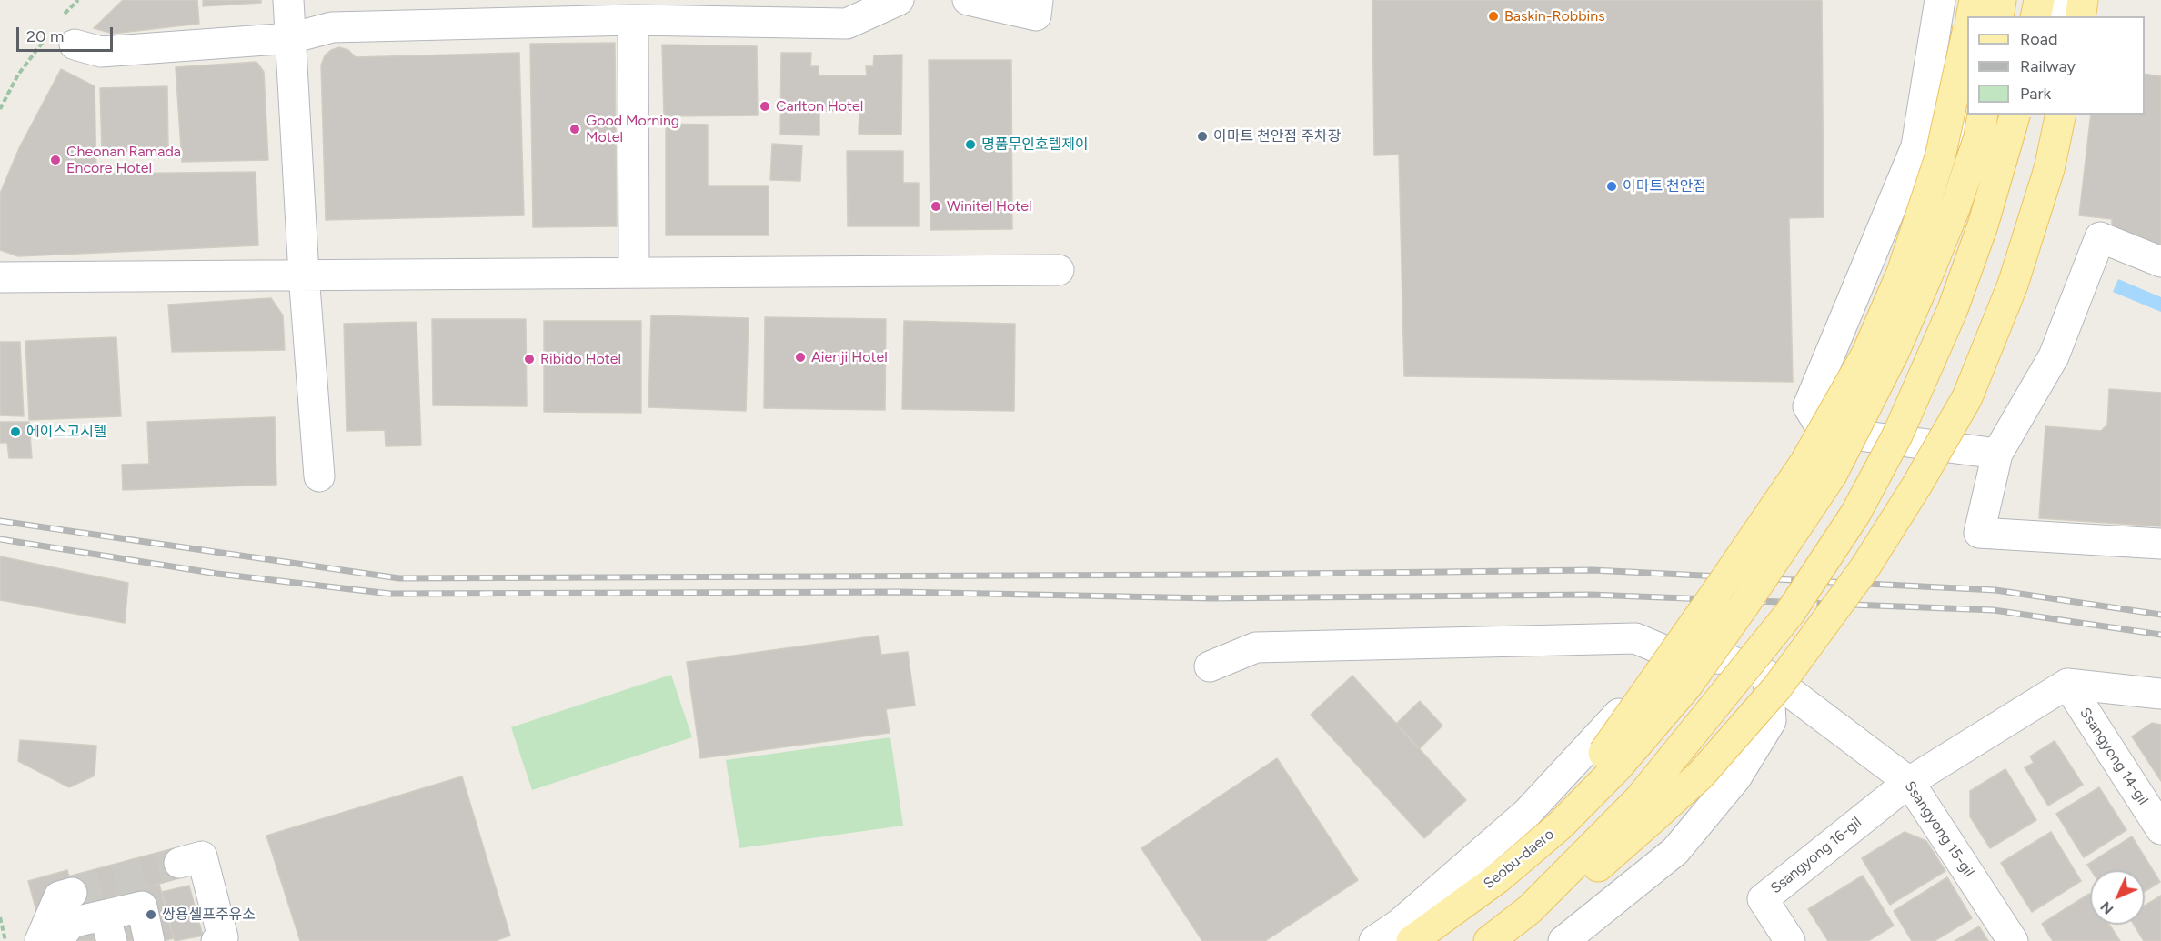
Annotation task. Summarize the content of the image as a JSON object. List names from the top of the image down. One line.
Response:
{"streets":{"main road":["Seobu-daero"],"street":["Ssangyong 14-gil","Ssangyong 15-gil","Ssangyong 16-gil"]},"crossings":[["Ssangyong 15-gil","Ssangyong 16-gil"]],"places":["Baskin-Robbins","Carlton Hotel","Good Morning Motel","이마트 천안점 주차장","명품무인호텔제이","Cheonan Ramada Encore Hotel","이마트 천안점","Winitel Hotel","Aienji Hotel","Ribido Hotel","에이스고시텔","쌍용셀프주유소"],"legend":["Road","Railway","Park"],"scale_bar":"20 m","north":"bottom left"}
